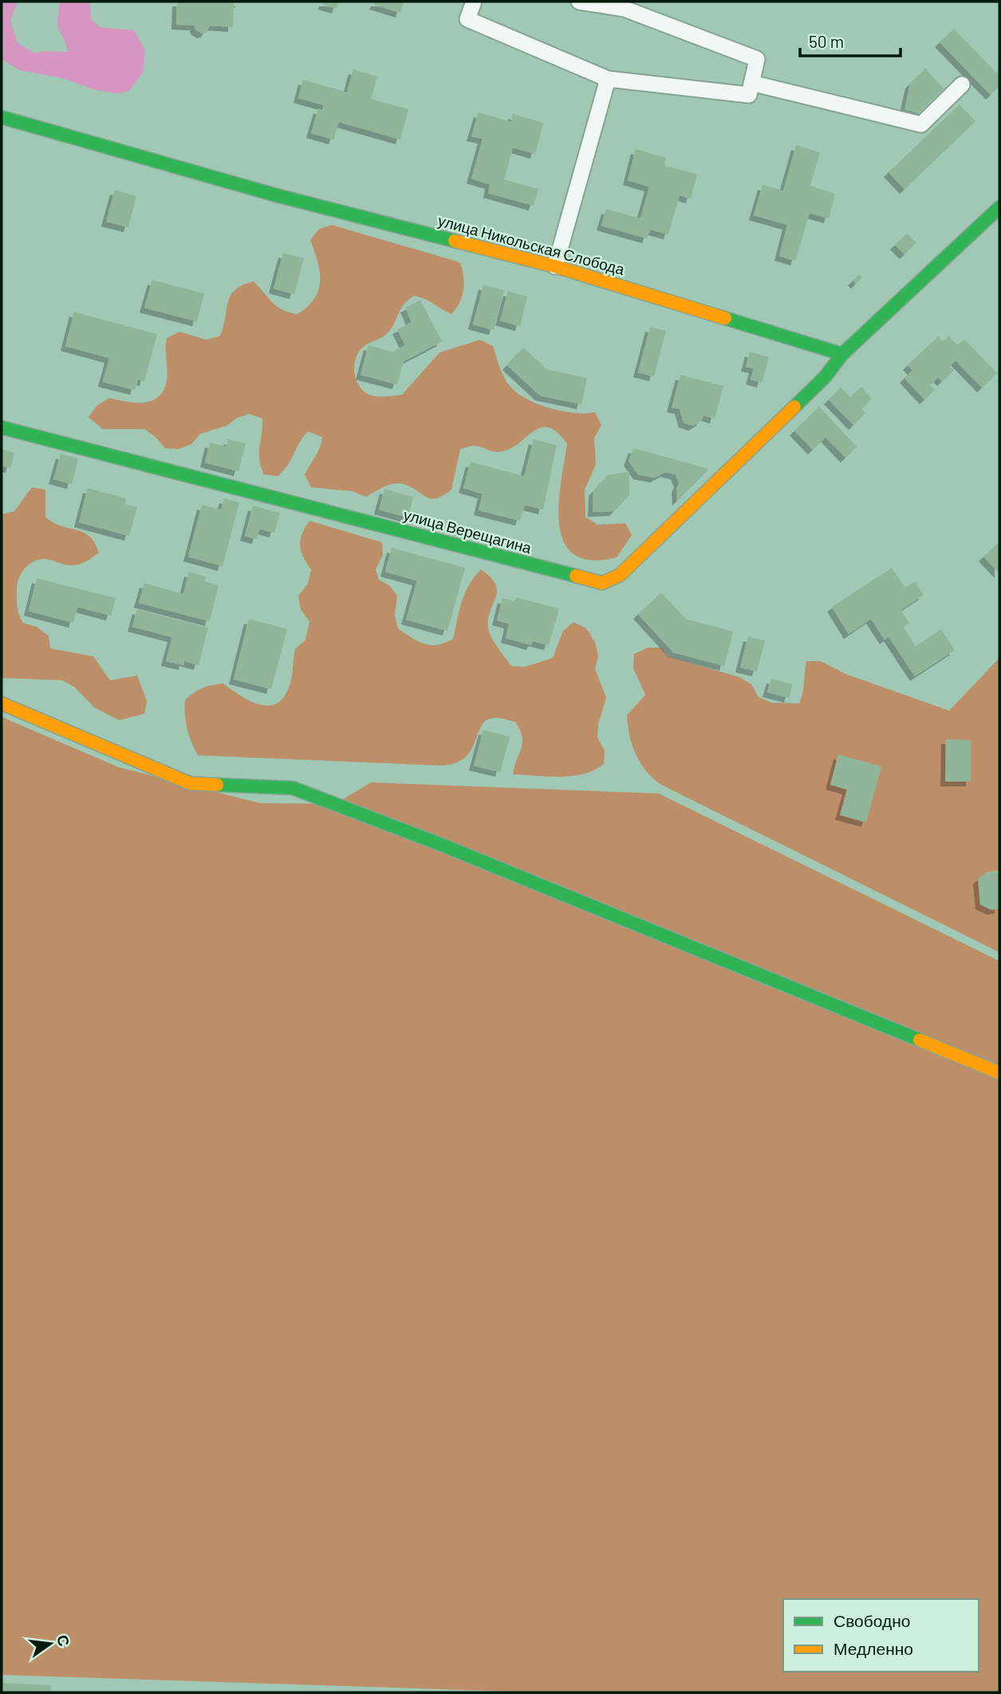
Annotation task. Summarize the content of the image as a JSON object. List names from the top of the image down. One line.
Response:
{"streets":{"street":["улица Никольская Слобода","улица Верещагина"]},"crossings":[["улица Никольская Слобода","улица Верещагина"]],"legend":["Свободно","Медленно"],"scale_bar":"50 m","north":"right"}
